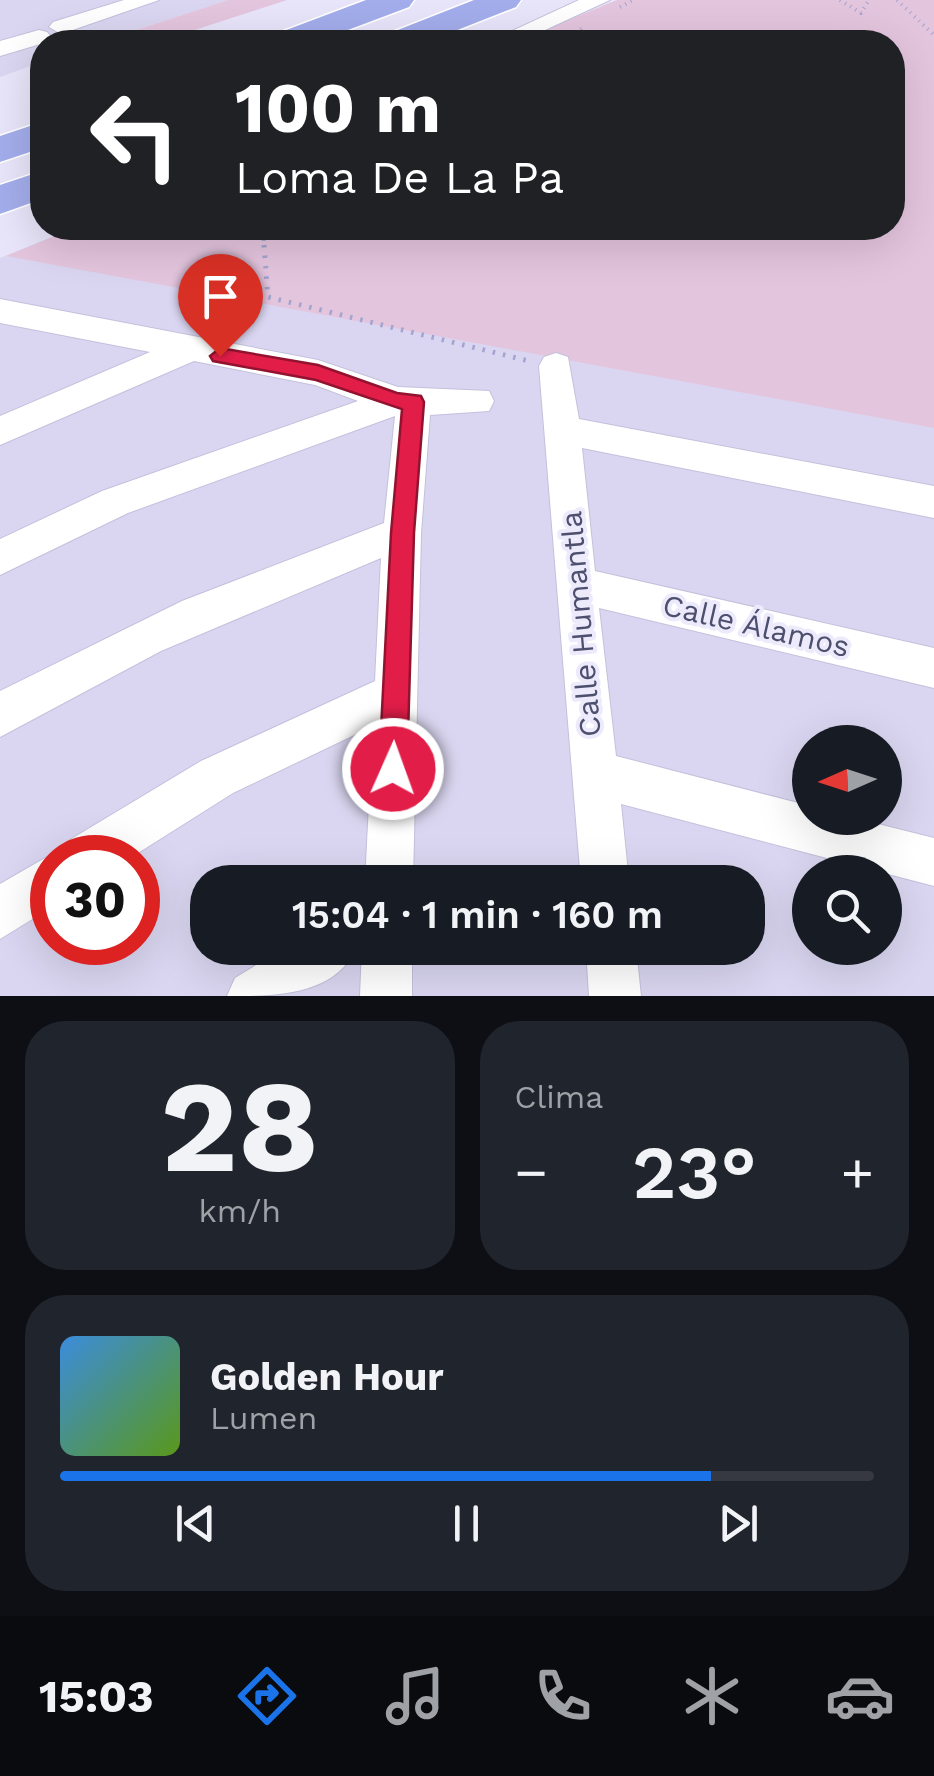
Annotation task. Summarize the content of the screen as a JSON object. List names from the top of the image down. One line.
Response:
{"streets":{"street":["Calle Humantla","Calle Álamos"]},"crossings":[["Calle Humantla","Calle Álamos"]],"north":"left","page":{"turn":["100 m","Loma De La Pa"],"limit":"30","trip":"15:04 · 1 min · 160 m","tile":[["28","km/h"],"Clima"],"heat":["−","23°","+"],"song":["Golden Hour","Lumen"],"tabs":"15:03"}}
